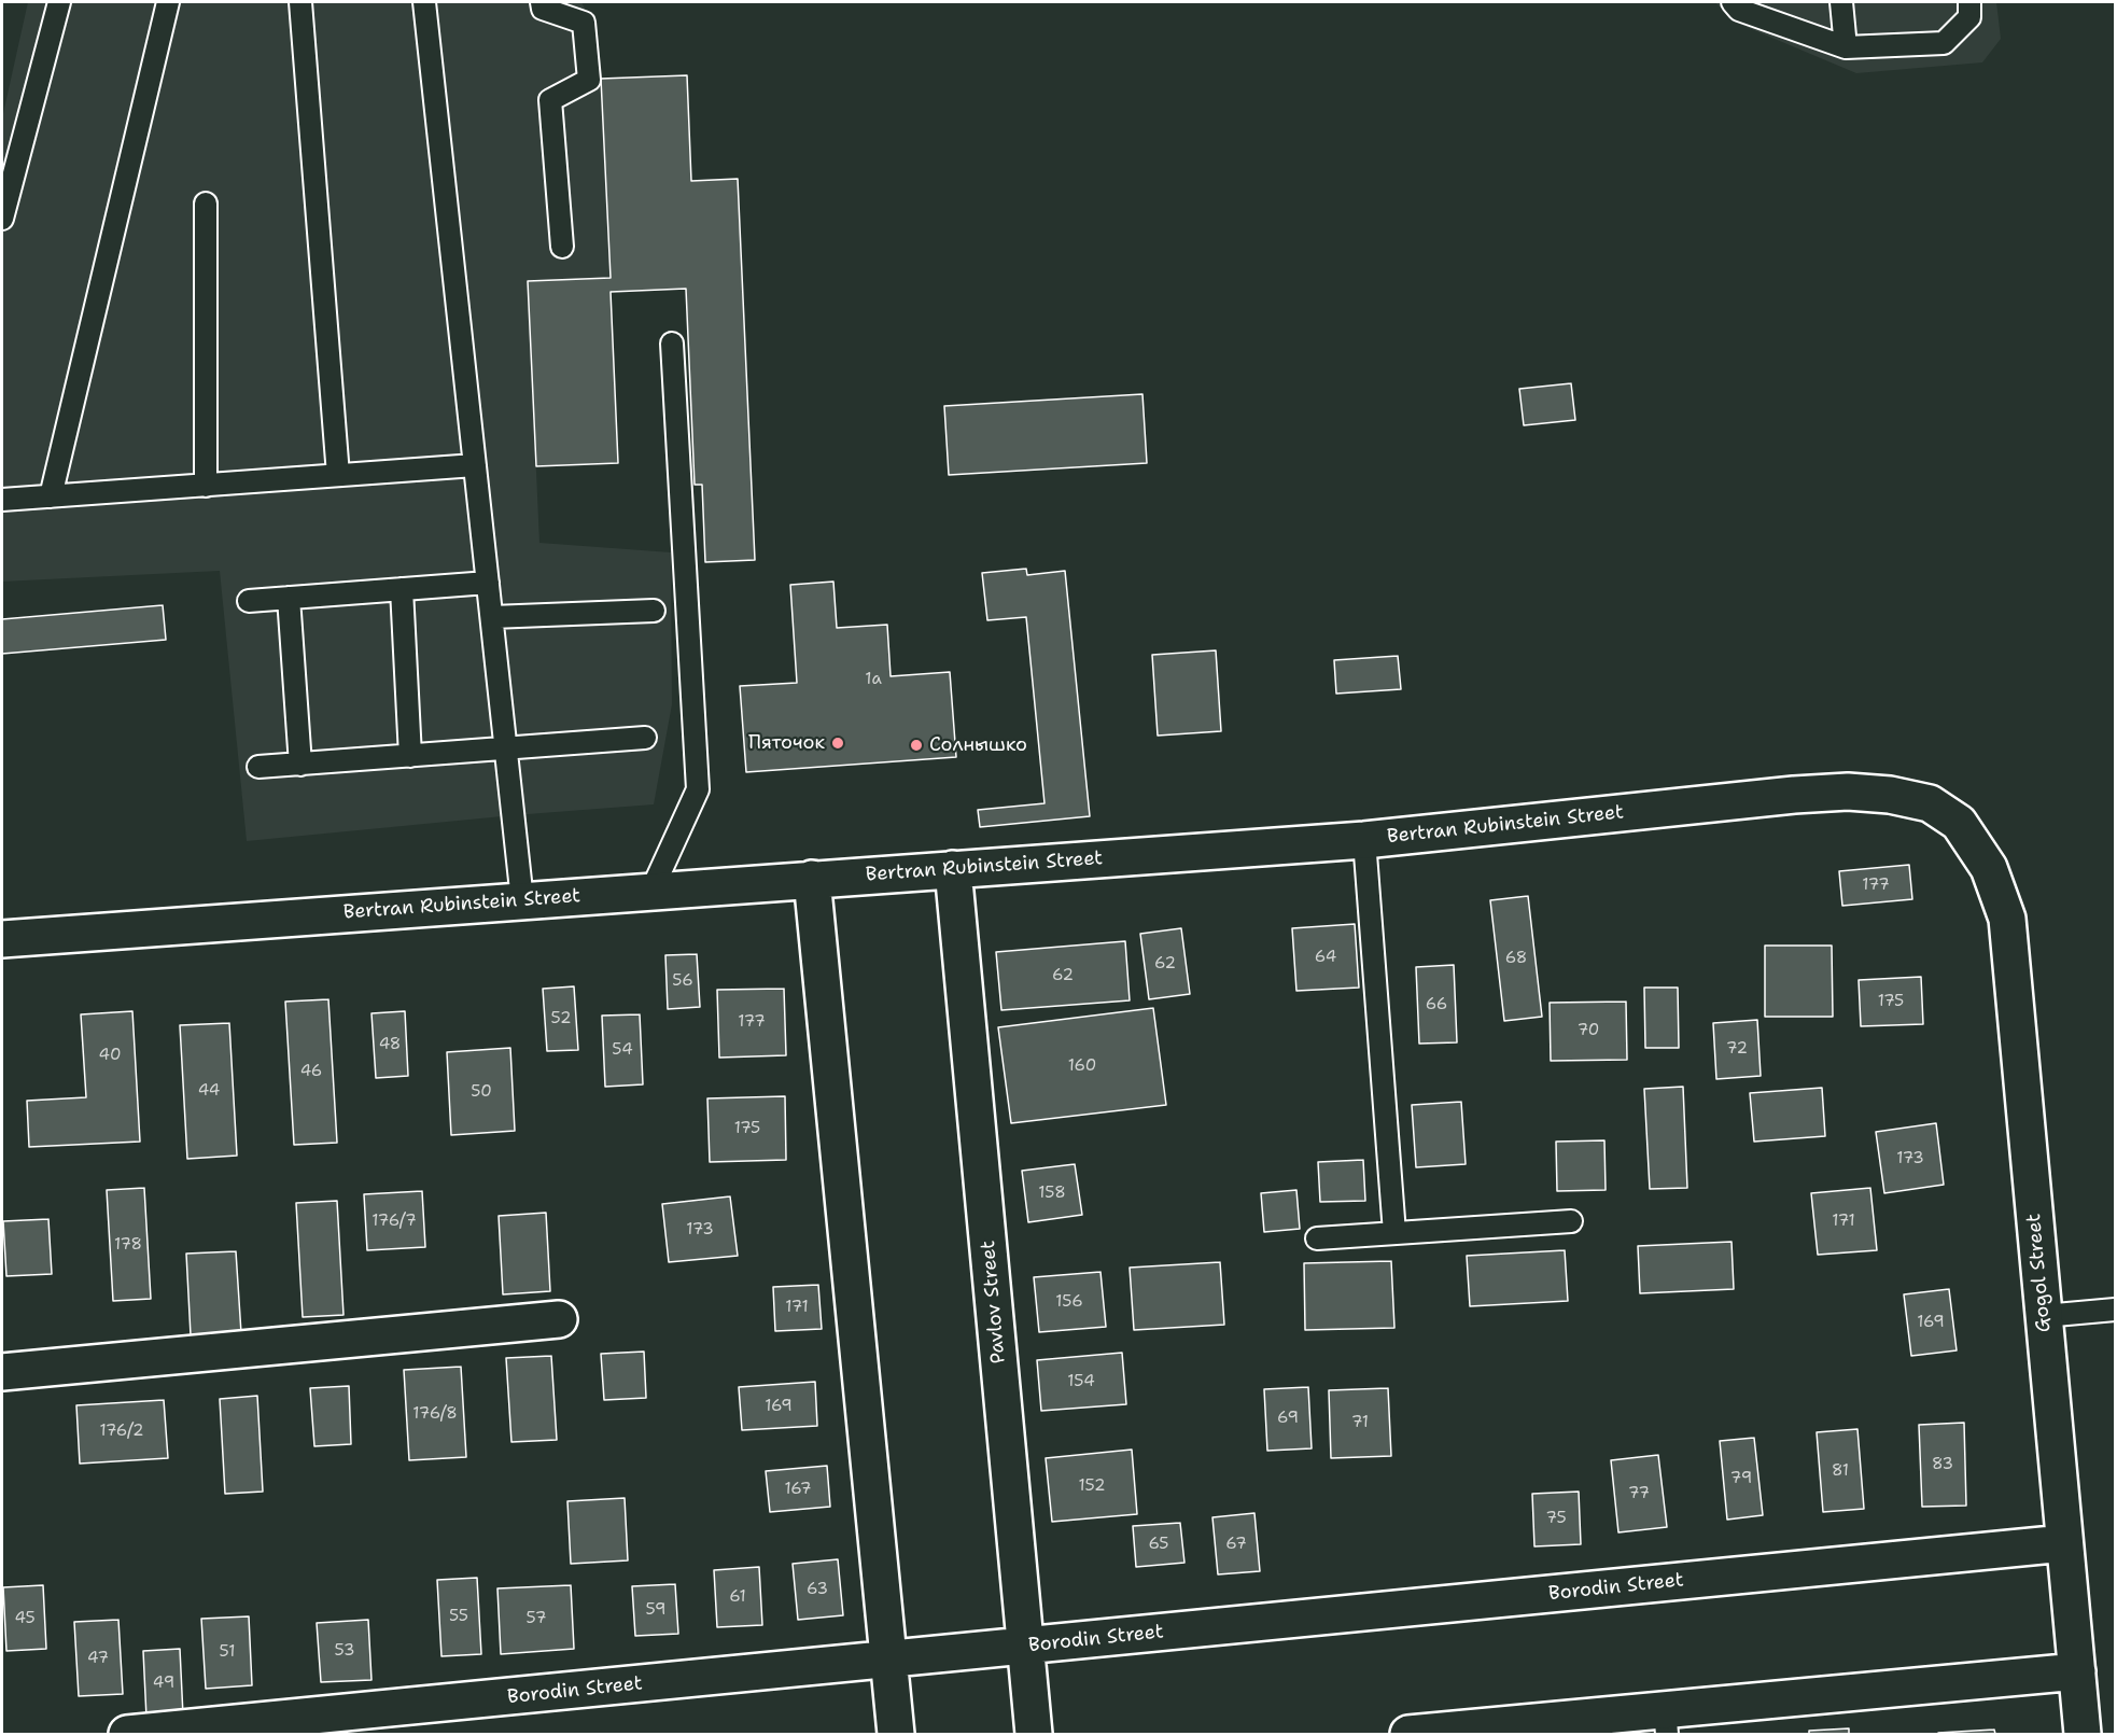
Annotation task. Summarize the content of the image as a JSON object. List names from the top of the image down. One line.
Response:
{"streets":{"street":["Bertran Rubinstein Street","Gogol Street","Pavlov Street","Borodin Street"]},"crossings":[["Bertran Rubinstein Street","Gogol Street"],["Bertran Rubinstein Street","Pavlov Street"],["Gogol Street","Borodin Street"],["Pavlov Street","Borodin Street"]],"places":["Пяточок","Солнышко"],"house_numbers":["1а","177","64","68","62","62","56","175","66","52","177","70","48","72","54","40","160","46","44","50","175","173","158","176/7","171","173","178","156","171","169","154","169","176/8","69","71","176/2","83","81","79","152","167","77","75","65","67","63","61","59","55","45","57","53","51","47","49"]}
